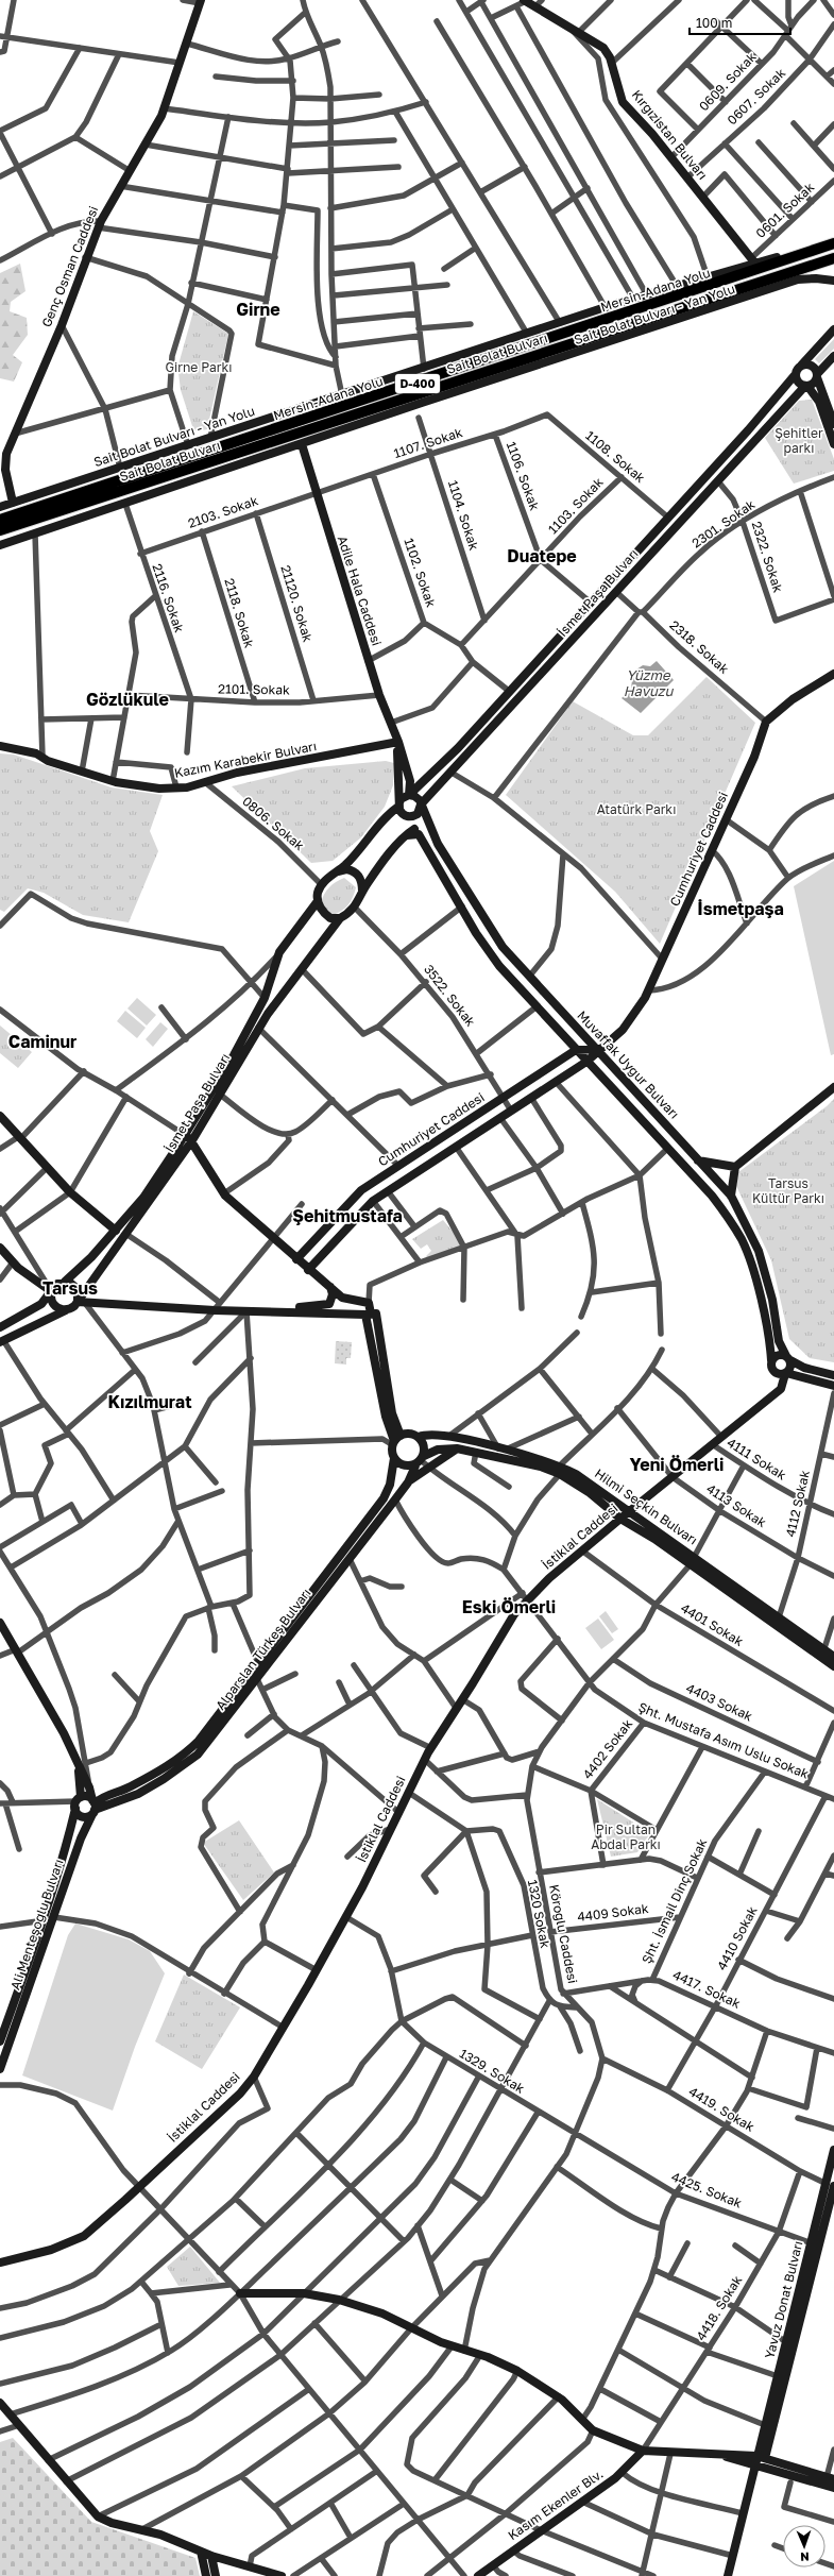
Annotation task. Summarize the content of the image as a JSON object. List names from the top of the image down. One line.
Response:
{"streets":{"highway":["Mersin-Adana Yolu","Sait Bolat Bulvarı","D-400"],"street":["0609. Sokak","0607. Sokak","Kırgızistan Bulvarı","0601. Sokak","Genç Osman Caddesi","Sait Bolat Bulvarı - Yan Yolu","1107. Sokak","1108. Sokak","1106. Sokak","1103. Sokak","2103. Sokak","1104. Sokak","2301. Sokak","2322. Sokak","1102. Sokak","Adile Hala Caddesi","İsmet Paşa Bulvarı","2116. Sokak","21120. Sokak","2118. Sokak","2318. Sokak","2101. Sokak","Kazım Karabekir Bulvarı","0806. Sokak","Cumhuriyet Caddesi","3522. Sokak","Muvaffak Uygur Bulvarı","4111 Sokak","4112 Sokak","4113 Sokak","Hilmi Seçkin Bulvarı","İstiklal Caddesi","4401 Sokak","Alparslan Türkeş Bulvarı","4403 Sokak","Şht. Mustafa Asım Uslu Sokak","4402 Sokak","Şht. İsmail Dinç Sokak","4409 Sokak","1320 Sokak","Ali Menteşoğlu Bulvarı","Köroğlu Caddesi","4410 Sokak","4417. Sokak","1329. Sokak","4419. Sokak","4425. Sokak","Yavuz Donat Bulvarı","4418. Sokak","Kasım Ekenler Blv."]},"crossings":[["0609. Sokak","Kırgızistan Bulvarı"],["0607. Sokak","Kırgızistan Bulvarı"],["Kırgızistan Bulvarı","0601. Sokak"],["Kırgızistan Bulvarı","Sait Bolat Bulvarı - Yan Yolu"],["0601. Sokak","Sait Bolat Bulvarı - Yan Yolu"],["Genç Osman Caddesi","Sait Bolat Bulvarı - Yan Yolu"],["Mersin-Adana Yolu","Sait Bolat Bulvarı - Yan Yolu"],["Sait Bolat Bulvarı - Yan Yolu","Adile Hala Caddesi"],["Sait Bolat Bulvarı - Yan Yolu","2116. Sokak"],["1107. Sokak","1108. Sokak"],["1107. Sokak","1106. Sokak"],["1107. Sokak","2103. Sokak"],["1107. Sokak","1104. Sokak"],["1107. Sokak","1102. Sokak"],["1107. Sokak","Adile Hala Caddesi"],["1108. Sokak","1103. Sokak"],["1108. Sokak","İsmet Paşa Bulvarı"],["1106. Sokak","1103. Sokak"],["1106. Sokak","İsmet Paşa Bulvarı"],["1103. Sokak","1104. Sokak"],["1103. Sokak","1102. Sokak"],["2103. Sokak","Adile Hala Caddesi"],["2103. Sokak","2116. Sokak"],["2103. Sokak","21120. Sokak"],["2103. Sokak","2118. Sokak"],["2301. Sokak","2322. Sokak"],["2301. Sokak","2318. Sokak"],["2322. Sokak","İsmet Paşa Bulvarı"],["1102. Sokak","İsmet Paşa Bulvarı"],["Adile Hala Caddesi","İsmet Paşa Bulvarı"],["Adile Hala Caddesi","2101. Sokak"],["Adile Hala Caddesi","Kazım Karabekir Bulvarı"],["Adile Hala Caddesi","Muvaffak Uygur Bulvarı"],["İsmet Paşa Bulvarı","2318. Sokak"],["İsmet Paşa Bulvarı","0806. Sokak"],["İsmet Paşa Bulvarı","3522. Sokak"],["İsmet Paşa Bulvarı","Muvaffak Uygur Bulvarı"],["2116. Sokak","2101. Sokak"],["21120. Sokak","2101. Sokak"],["2118. Sokak","2101. Sokak"],["2318. Sokak","Cumhuriyet Caddesi"],["Kazım Karabekir Bulvarı","0806. Sokak"],["0806. Sokak","3522. Sokak"],["Cumhuriyet Caddesi","3522. Sokak"],["Cumhuriyet Caddesi","Muvaffak Uygur Bulvarı"],["Muvaffak Uygur Bulvarı","İstiklal Caddesi"],["4111 Sokak","4112 Sokak"],["4111 Sokak","İstiklal Caddesi"],["4111 Sokak","Köroğlu Caddesi"],["4112 Sokak","4113 Sokak"],["4112 Sokak","Hilmi Seçkin Bulvarı"],["4113 Sokak","İstiklal Caddesi"],["4113 Sokak","Köroğlu Caddesi"],["Hilmi Seçkin Bulvarı","İstiklal Caddesi"],["Hilmi Seçkin Bulvarı","Alparslan Türkeş Bulvarı"],["Hilmi Seçkin Bulvarı","Köroğlu Caddesi"],["İstiklal Caddesi","4401 Sokak"],["İstiklal Caddesi","Şht. Mustafa Asım Uslu Sokak"],["4401 Sokak","Köroğlu Caddesi"],["Alparslan Türkeş Bulvarı","Şht. Mustafa Asım Uslu Sokak"],["Alparslan Türkeş Bulvarı","Ali Menteşoğlu Bulvarı"],["4403 Sokak","Köroğlu Caddesi"],["Şht. Mustafa Asım Uslu Sokak","4402 Sokak"],["Şht. Mustafa Asım Uslu Sokak","Şht. İsmail Dinç Sokak"],["Şht. Mustafa Asım Uslu Sokak","Köroğlu Caddesi"],["Şht. Mustafa Asım Uslu Sokak","4410 Sokak"],["Şht. İsmail Dinç Sokak","4409 Sokak"],["Şht. İsmail Dinç Sokak","4417. Sokak"],["4409 Sokak","Köroğlu Caddesi"],["Köroğlu Caddesi","4417. Sokak"],["Köroğlu Caddesi","1329. Sokak"],["Köroğlu Caddesi","4419. Sokak"],["Köroğlu Caddesi","4425. Sokak"],["4410 Sokak","4417. Sokak"],["4410 Sokak","4419. Sokak"],["1329. Sokak","4425. Sokak"],["4419. Sokak","Yavuz Donat Bulvarı"],["4419. Sokak","4418. Sokak"],["4425. Sokak","Yavuz Donat Bulvarı"],["4425. Sokak","4418. Sokak"],["4418. Sokak","Kasım Ekenler Blv."]],"districts":["Girne","Duatepe","Gözlükule","İsmetpaşa","Caminur","Şehitmustafa","Tarsus","Kızılmurat","Yeni Ömerli","Eski Ömerli"],"water":["Yüzme Havuzu"],"parks":["Girne Parkı","Şehitler parkı","Atatürk Parkı","Tarsus Kültür Parkı","Pir Sultan Abdal Parkı"],"scale_bar":"100 m","north":"bottom"}
